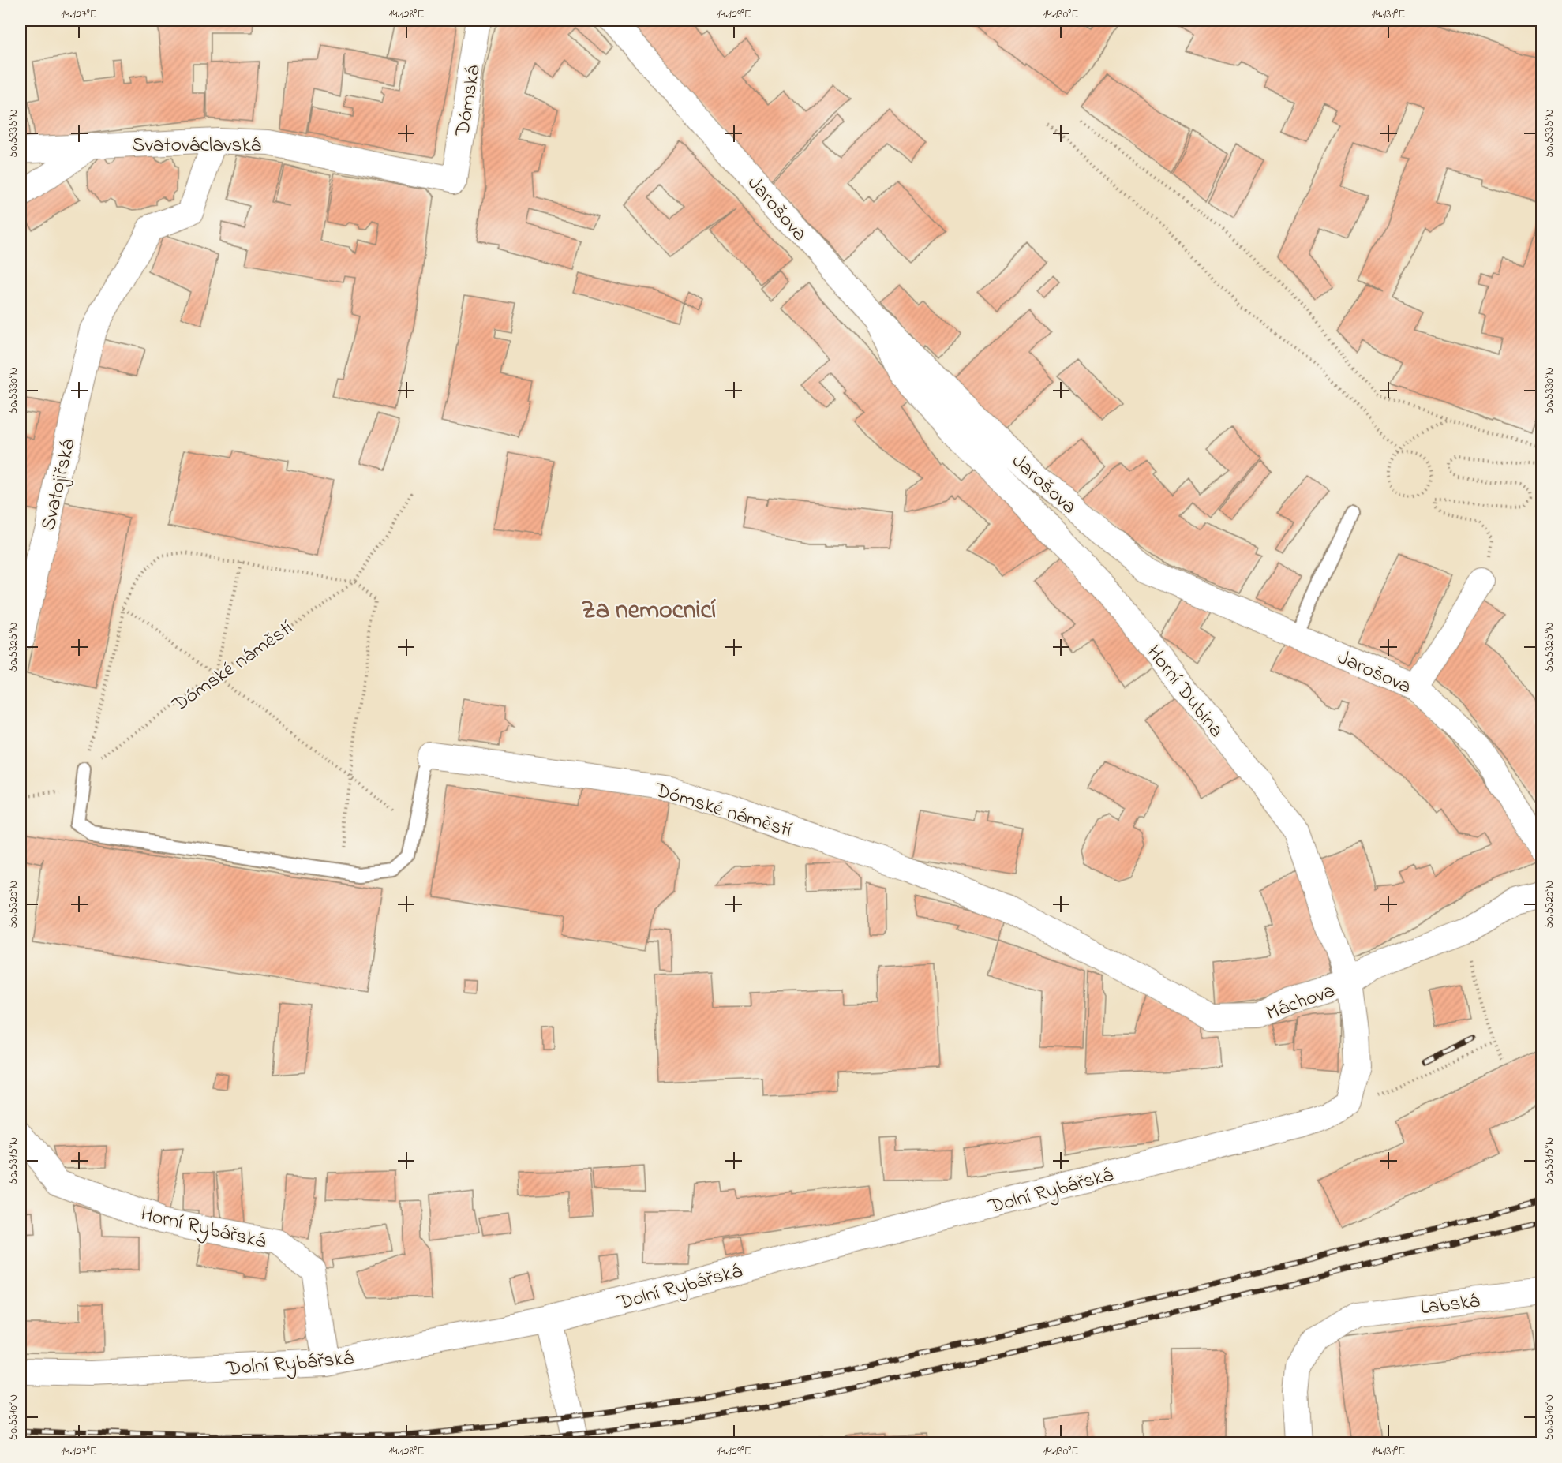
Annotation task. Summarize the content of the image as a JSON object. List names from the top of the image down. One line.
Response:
{"streets":{"street":["Dómská","Svatováclavská","Jarošova","Svatojiřská","Dómské náměstí","Horní Dubina","Máchova","Dolní Rybářská","Horní Rybářská","Labská"]},"crossings":[["Dómská","Svatováclavská"],["Svatováclavská","Svatojiřská"],["Jarošova","Horní Dubina"],["Dómské náměstí","Máchova"],["Horní Dubina","Máchova"],["Horní Dubina","Dolní Rybářská"],["Dolní Rybářská","Horní Rybářská"]],"districts":["Za nemocnicí"],"coordinates":["14.127°E","14.128°E","14.129°E","14.130°E","14.131°E","50.5335°N","50.5330°N","50.5325°N","50.5320°N","50.5315°N","50.5310°N"]}
